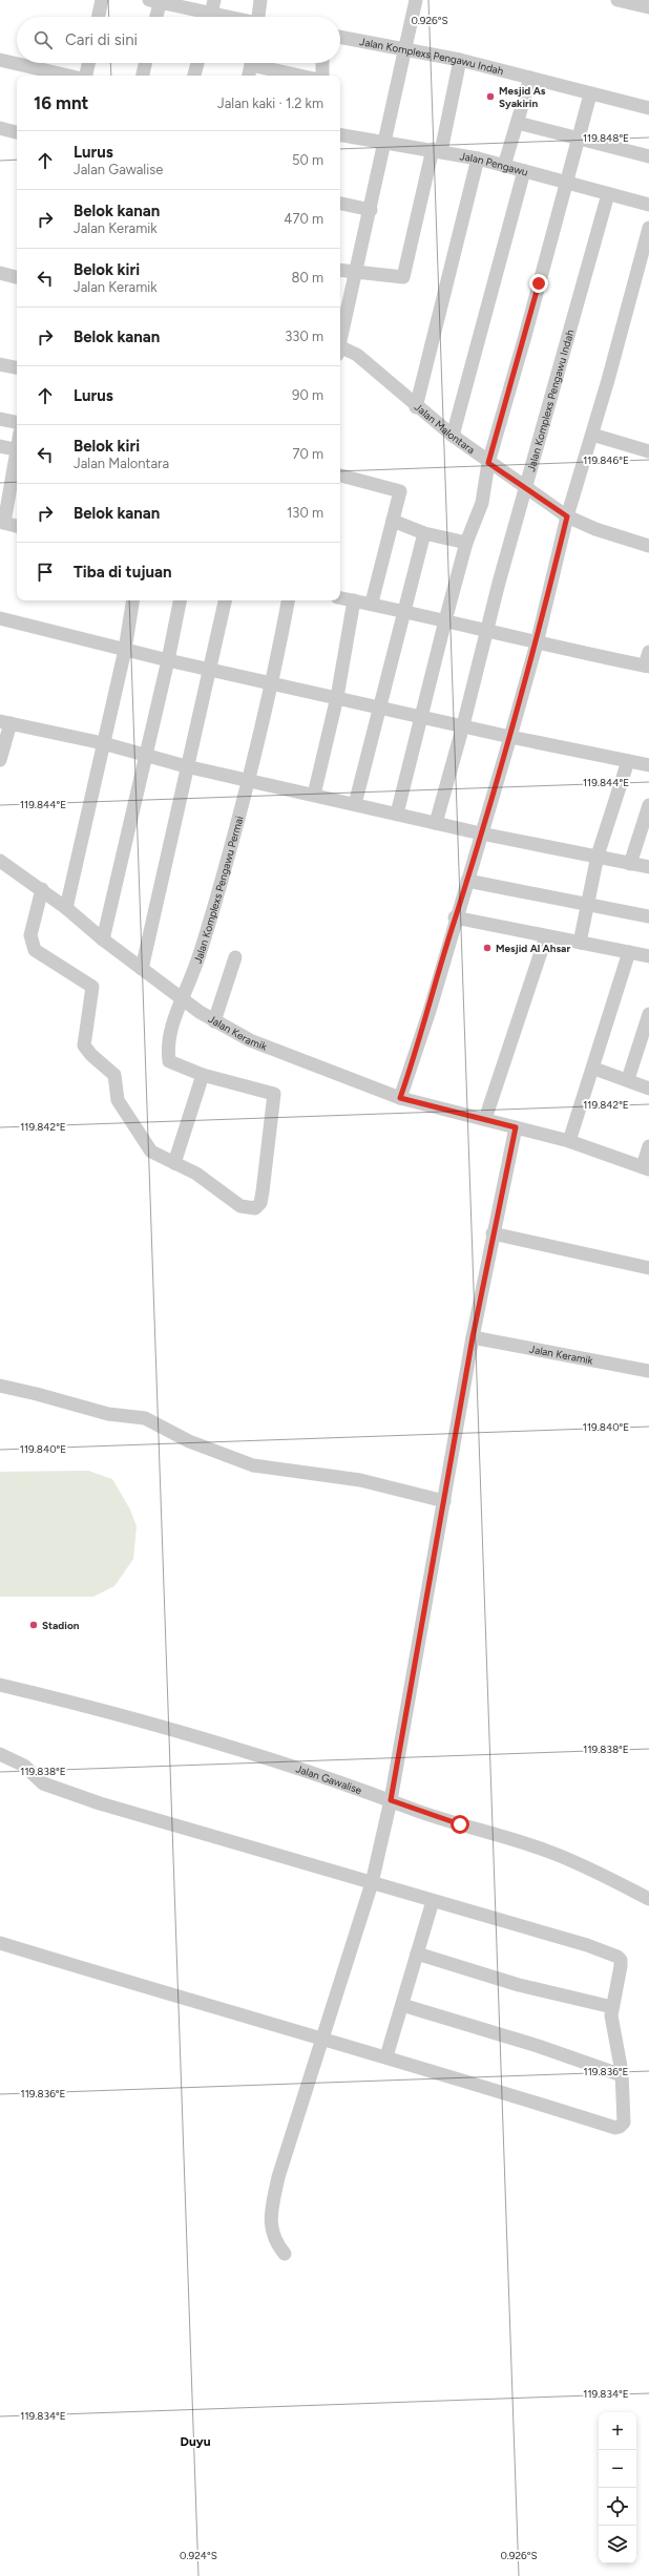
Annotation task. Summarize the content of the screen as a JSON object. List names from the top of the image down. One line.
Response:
{"streets":{"street":["Jalan Komplexs Pengawu Indah","Jalan Pengawu","Jalan Malontara","Jalan Komplexs Pengawu Permai","Jalan Keramik","Jalan Gawalise"]},"crossings":[["Jalan Komplexs Pengawu Indah","Jalan Pengawu"],["Jalan Komplexs Pengawu Indah","Jalan Malontara"],["Jalan Komplexs Pengawu Permai","Jalan Keramik"]],"districts":["Duyu"],"places":["Mesjid As Syakirin","Mesjid Al Ahsar","Stadion"],"page":{"search":"Cari di sini","heading":["16 mnt","Jalan kaki · 1.2 km"],"list":[["Lurus","Jalan Gawalise","50 m"],["Belok kanan","Jalan Keramik","470 m"],["Belok kiri","Jalan Keramik","80 m"],["Belok kanan","330 m"],["Lurus","90 m"],["Belok kiri","Jalan Malontara","70 m"],["Belok kanan","130 m"],"Tiba di tujuan"],"map_buttons":["+","−"]},"coordinates":["0.926°S","119.848°E","119.846°E","119.844°E","119.842°E","119.840°E","119.838°E","119.836°E","119.834°E","0.924°S"]}
